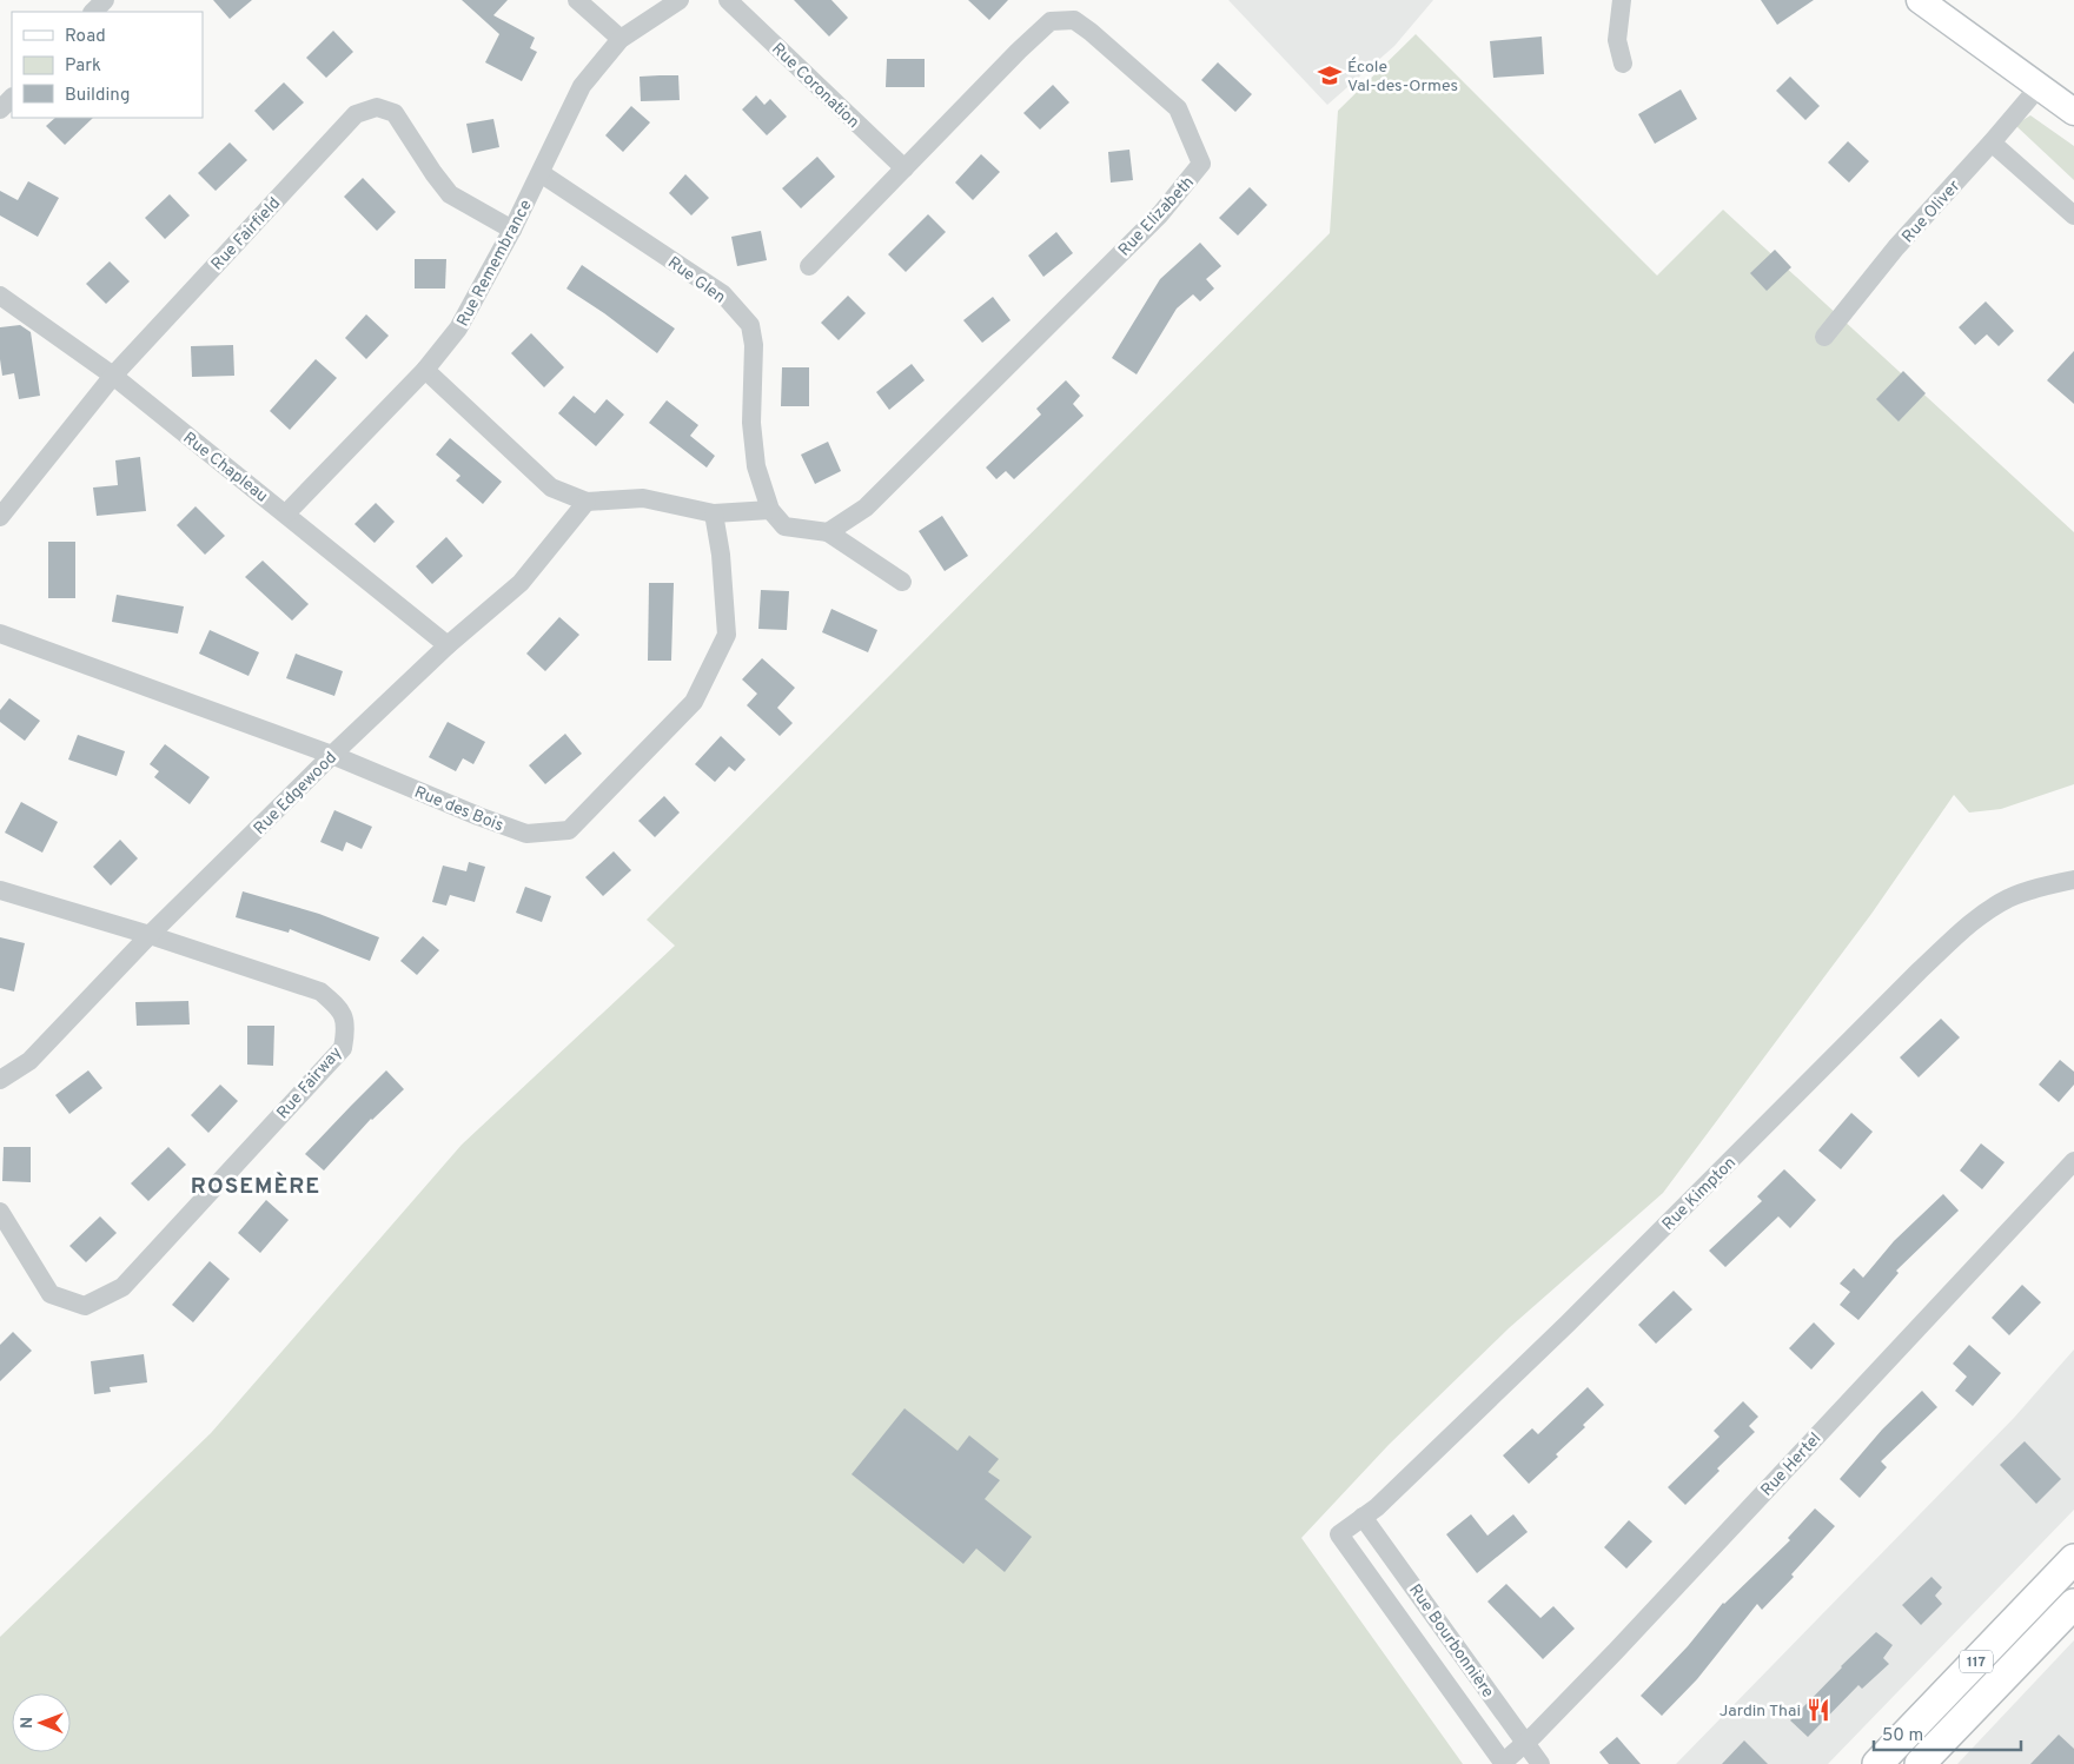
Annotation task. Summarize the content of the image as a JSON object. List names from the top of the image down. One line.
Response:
{"streets":{"main road":["117"],"street":["Rue Coronation","Rue Oliver","Rue Elizabeth","Rue Fairfield","Rue Remembrance","Rue Glen","Rue Chapleau","Rue Edgewood","Rue des Bois","Rue Fairway","Rue Kimpton","Rue Hertel","Rue Bourbonnière"]},"crossings":[["Rue Coronation","Rue Elizabeth"],["Rue Fairfield","Rue Remembrance"],["Rue Fairfield","Rue Chapleau"],["Rue Remembrance","Rue Glen"],["Rue Remembrance","Rue Chapleau"],["Rue Chapleau","Rue Edgewood"],["Rue Edgewood","Rue des Bois"],["Rue Edgewood","Rue Fairway"],["Rue Kimpton","Rue Bourbonnière"],["Rue Hertel","Rue Bourbonnière"]],"districts":["ROSEMÈRE"],"places":{"school or university":["École Val-des-Ormes"],"restaurant":["Jardin Thai"]},"legend":["Road","Park","Building"],"scale_bar":"50 m","north":"left"}
